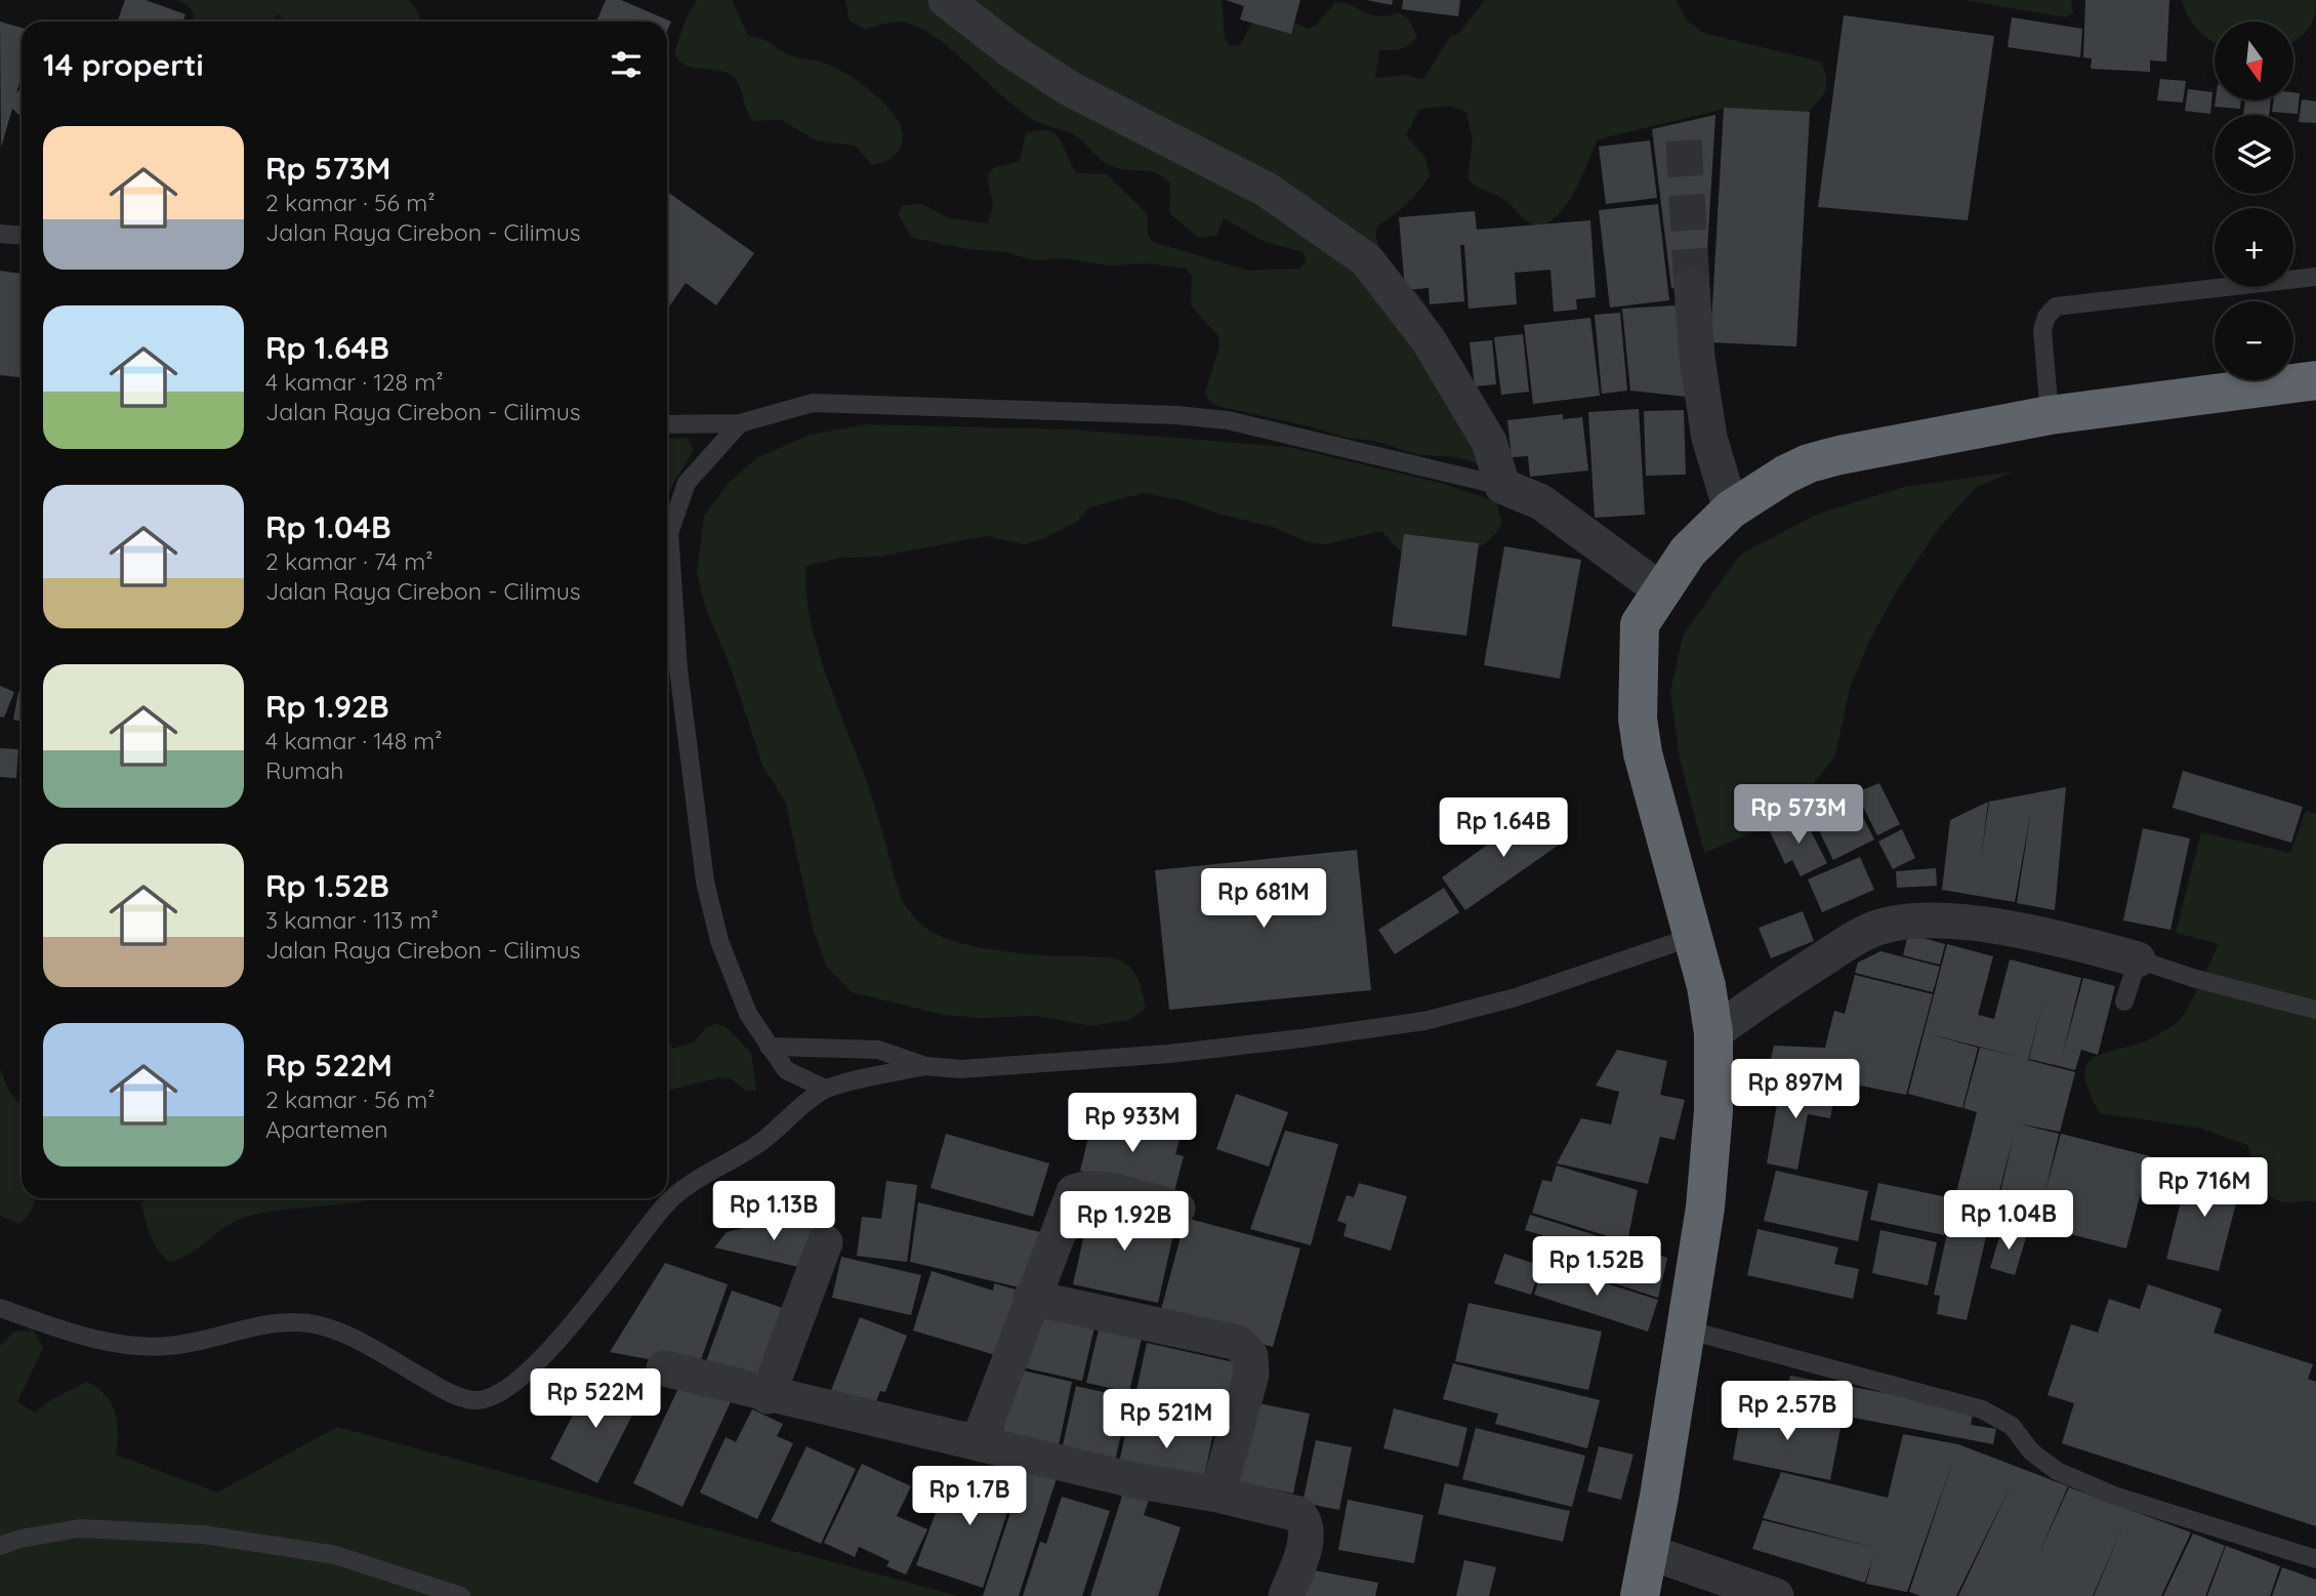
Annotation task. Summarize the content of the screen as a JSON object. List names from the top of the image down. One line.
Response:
{"north":"bottom","page":{"map_buttons":["+","−"],"heading":"14 properti","list":[{"name":"Rp 573M","note":"2 kamar · 56 m² · Jalan Raya Cirebon - Cilimus"},{"name":"Rp 1.64B","note":"4 kamar · 128 m² · Jalan Raya Cirebon - Cilimus"},{"name":"Rp 1.04B","note":"2 kamar · 74 m² · Jalan Raya Cirebon - Cilimus"},{"name":"Rp 1.92B","note":"4 kamar · 148 m² · Rumah"},{"name":"Rp 1.52B","note":"3 kamar · 113 m² · Jalan Raya Cirebon - Cilimus"},{"name":"Rp 522M","note":"2 kamar · 56 m² · Apartemen"}],"price":["Rp 573M","Rp 1.64B","Rp 681M","Rp 897M","Rp 933M","Rp 716M","Rp 1.13B","Rp 1.04B","Rp 1.92B","Rp 1.52B","Rp 522M","Rp 2.57B","Rp 521M","Rp 1.7B"]}}
